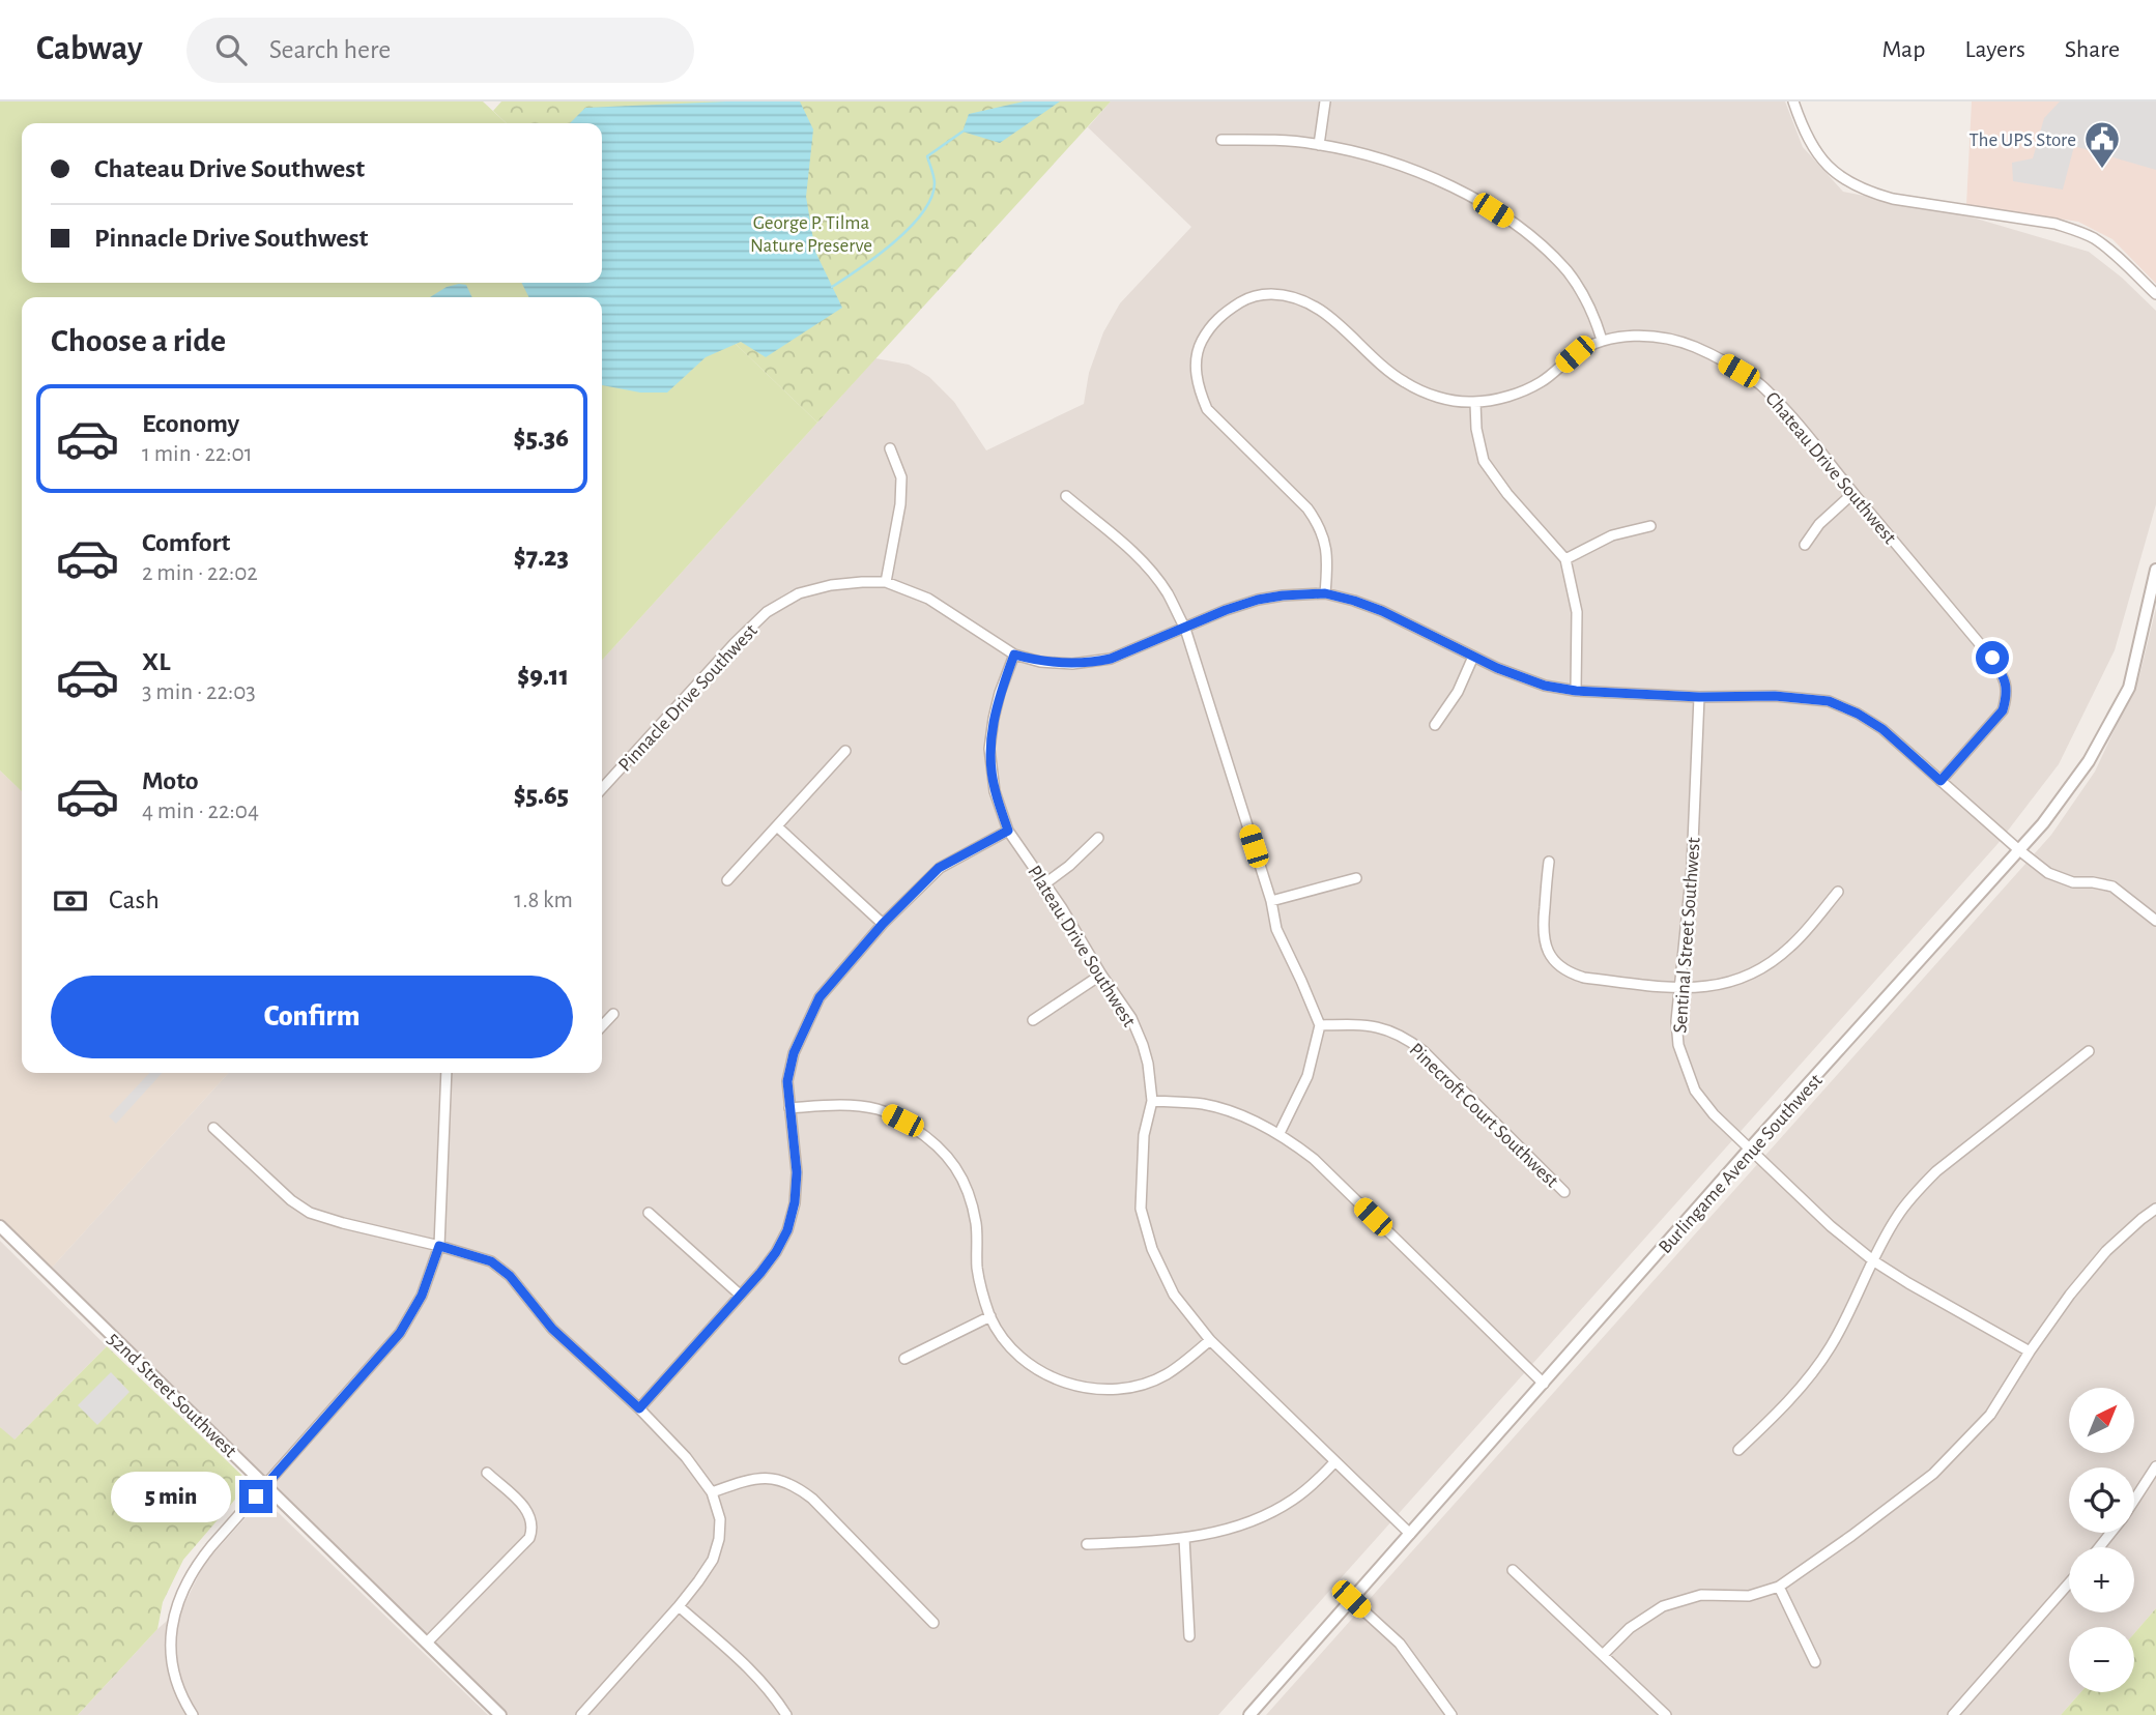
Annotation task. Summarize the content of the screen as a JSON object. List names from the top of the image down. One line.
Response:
{"streets":{"street":["Chateau Drive Southwest","Pinnacle Drive Southwest","Sentinal Street Southwest","Plateau Drive Southwest","Pinecroft Court Southwest","Burlingame Avenue Southwest","52nd Street Southwest"]},"crossings":[["Chateau Drive Southwest","Pinnacle Drive Southwest"],["Pinnacle Drive Southwest","Sentinal Street Southwest"],["Pinnacle Drive Southwest","Plateau Drive Southwest"],["Pinnacle Drive Southwest","Burlingame Avenue Southwest"],["Sentinal Street Southwest","Burlingame Avenue Southwest"],["Plateau Drive Southwest","Burlingame Avenue Southwest"]],"parks":["George P. Tilma Nature Preserve"],"places":{"public building":["The UPS Store"]},"north":"top right","page":{"header":"Cabway","search":"Search here","nav":["Map","Layers","Share"],"banner":["Chateau Drive Southwest","Pinnacle Drive Southwest"],"heading":"Choose a ride","list":[{"name":"Economy","note":"1 min · 22:01","value":"$5.36"},{"name":"Comfort","note":"2 min · 22:02","value":"$7.23"},{"name":"XL","note":"3 min · 22:03","value":"$9.11"},{"name":"Moto","note":"4 min · 22:04","value":"$5.65"}],"pay":["Cash","1.8 km"],"buttons":"Confirm","map_buttons":["+","−"],"bubble":"5 min"}}
